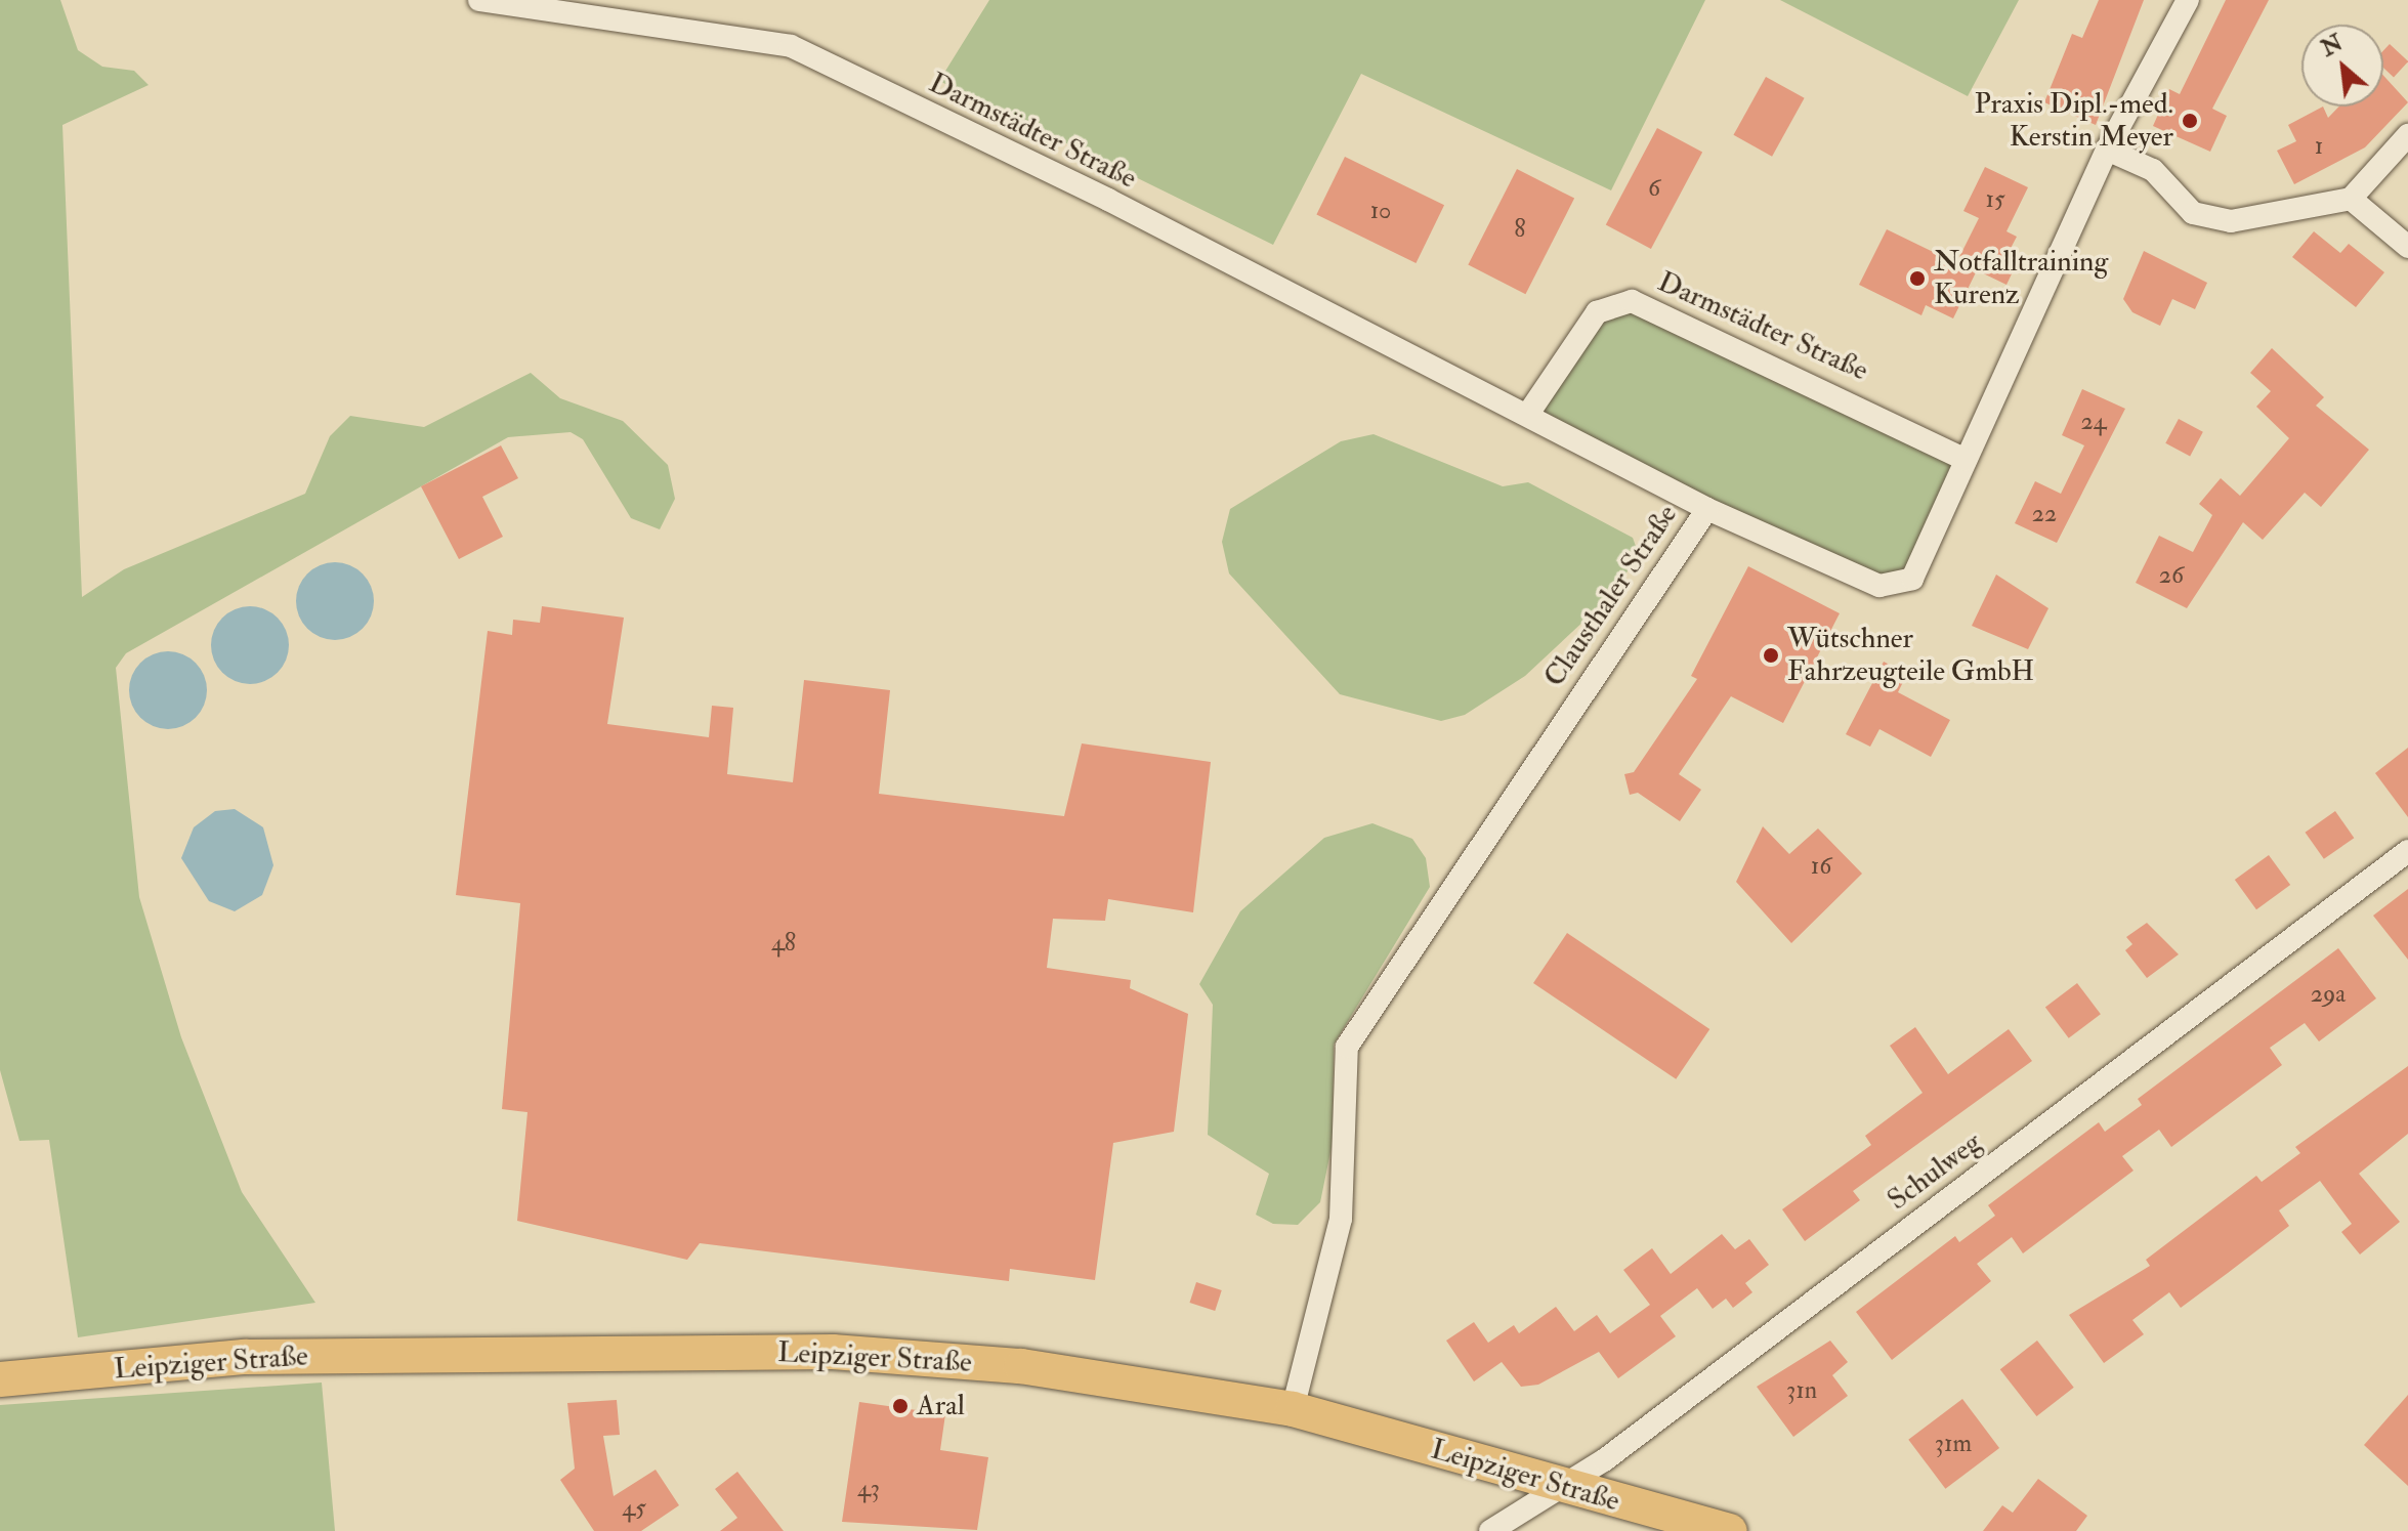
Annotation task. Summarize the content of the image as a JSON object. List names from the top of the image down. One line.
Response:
{"streets":{"main road":["Leipziger Straße"],"street":["Darmstädter Straße","Clausthaler Straße","Schulweg"]},"crossings":[["Darmstädter Straße","Clausthaler Straße"],["Clausthaler Straße","Leipziger Straße"],["Schulweg","Leipziger Straße"]],"places":["Praxis Dipl.-med. Kerstin Meyer","Notfalltraining Kurenz","Wütschner Fahrzeugteile GmbH","Aral"],"house_numbers":["1","6","15","10","8","24","22","26","16","48","29a","31n","31m","43","45"],"north":"top left"}
